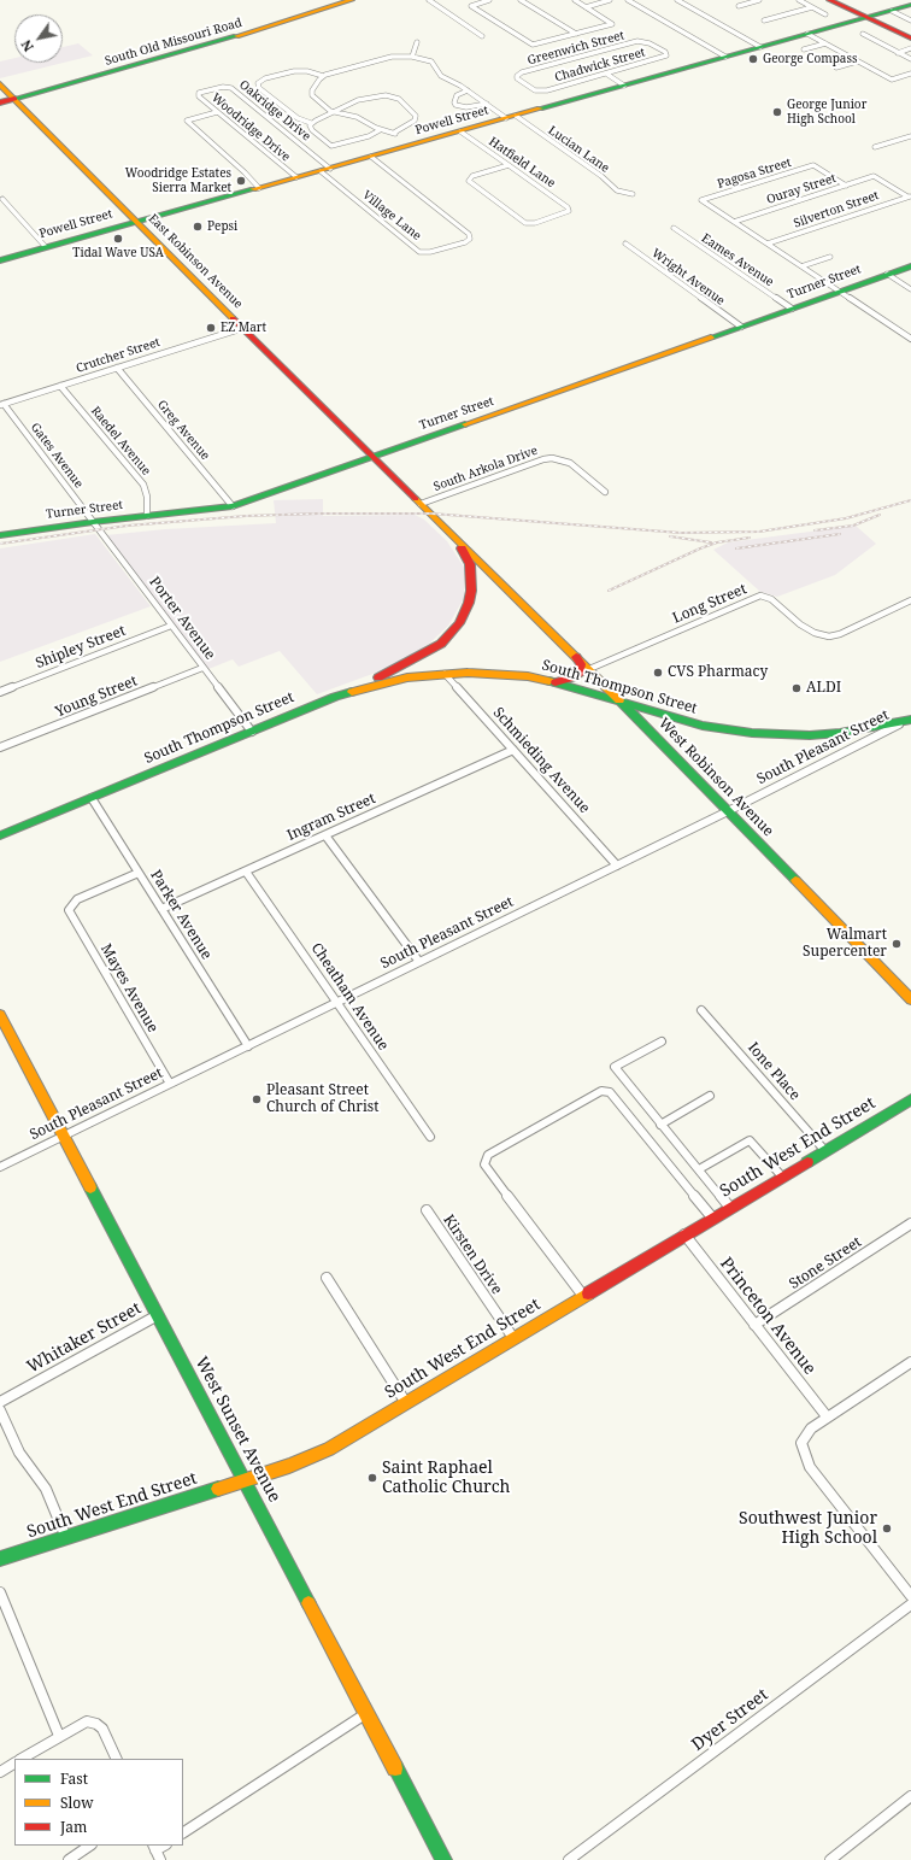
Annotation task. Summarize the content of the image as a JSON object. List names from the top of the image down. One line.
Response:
{"streets":{"main road":["South Old Missouri Road","Powell Street","East Robinson Avenue","Turner Street","South Thompson Street","West Robinson Avenue","South West End Street","West Sunset Avenue"],"street":["Greenwich Street","Chadwick Street","Oakridge Drive","Woodridge Drive","Lucian Lane","Hatfield Lane","Pagosa Street","Ouray Street","Silverton Street","Village Lane","Eames Avenue","Wright Avenue","Crutcher Street","Greg Avenue","Raedel Avenue","Gates Avenue","South Arkola Drive","Long Street","Porter Avenue","Shipley Street","Young Street","South Pleasant Street","Schmieding Avenue","Ingram Street","Parker Avenue","Mayes Avenue","Cheatham Avenue","Ione Place","Kirsten Drive","Stone Street","Princeton Avenue","Whitaker Street","Dyer Street"]},"crossings":[["South Old Missouri Road","East Robinson Avenue"],["Greenwich Street","Chadwick Street"],["Oakridge Drive","Powell Street"],["Oakridge Drive","Woodridge Drive"],["Oakridge Drive","Village Lane"],["Powell Street","Woodridge Drive"],["Powell Street","Lucian Lane"],["Powell Street","Hatfield Lane"],["Powell Street","Village Lane"],["Powell Street","East Robinson Avenue"],["Pagosa Street","Ouray Street"],["Ouray Street","Silverton Street"],["Eames Avenue","Turner Street"],["East Robinson Avenue","Turner Street"],["East Robinson Avenue","Crutcher Street"],["East Robinson Avenue","West Robinson Avenue"],["Wright Avenue","Turner Street"],["Turner Street","Greg Avenue"],["Turner Street","Raedel Avenue"],["Turner Street","Gates Avenue"],["Turner Street","Porter Avenue"],["Turner Street","West Robinson Avenue"],["Crutcher Street","Greg Avenue"],["Crutcher Street","Raedel Avenue"],["Crutcher Street","Gates Avenue"],["Gates Avenue","Porter Avenue"],["South Arkola Drive","West Robinson Avenue"],["Long Street","West Robinson Avenue"],["Porter Avenue","Shipley Street"],["Porter Avenue","South Thompson Street"],["Porter Avenue","Young Street"],["South Thompson Street","South Pleasant Street"],["South Thompson Street","Schmieding Avenue"],["South Thompson Street","West Robinson Avenue"],["South Thompson Street","Parker Avenue"],["South Pleasant Street","Schmieding Avenue"],["South Pleasant Street","West Robinson Avenue"],["South Pleasant Street","Parker Avenue"],["South Pleasant Street","Mayes Avenue"],["South Pleasant Street","Cheatham Avenue"],["South Pleasant Street","West Sunset Avenue"],["Schmieding Avenue","Ingram Street"],["Ingram Street","Parker Avenue"],["Ingram Street","Cheatham Avenue"],["Parker Avenue","Mayes Avenue"],["Ione Place","South West End Street"],["South West End Street","Kirsten Drive"],["South West End Street","Princeton Avenue"],["South West End Street","West Sunset Avenue"],["Stone Street","Princeton Avenue"],["Whitaker Street","West Sunset Avenue"]],"places":["George Compass","George Junior High School","Woodridge Estates Sierra Market","Pepsi","Tidal Wave USA","EZ Mart","CVS Pharmacy","ALDI","Walmart Supercenter","Pleasant Street Church of Christ","Saint Raphael Catholic Church","Southwest Junior High School"],"legend":["Fast","Slow","Jam"],"north":"bottom left"}
